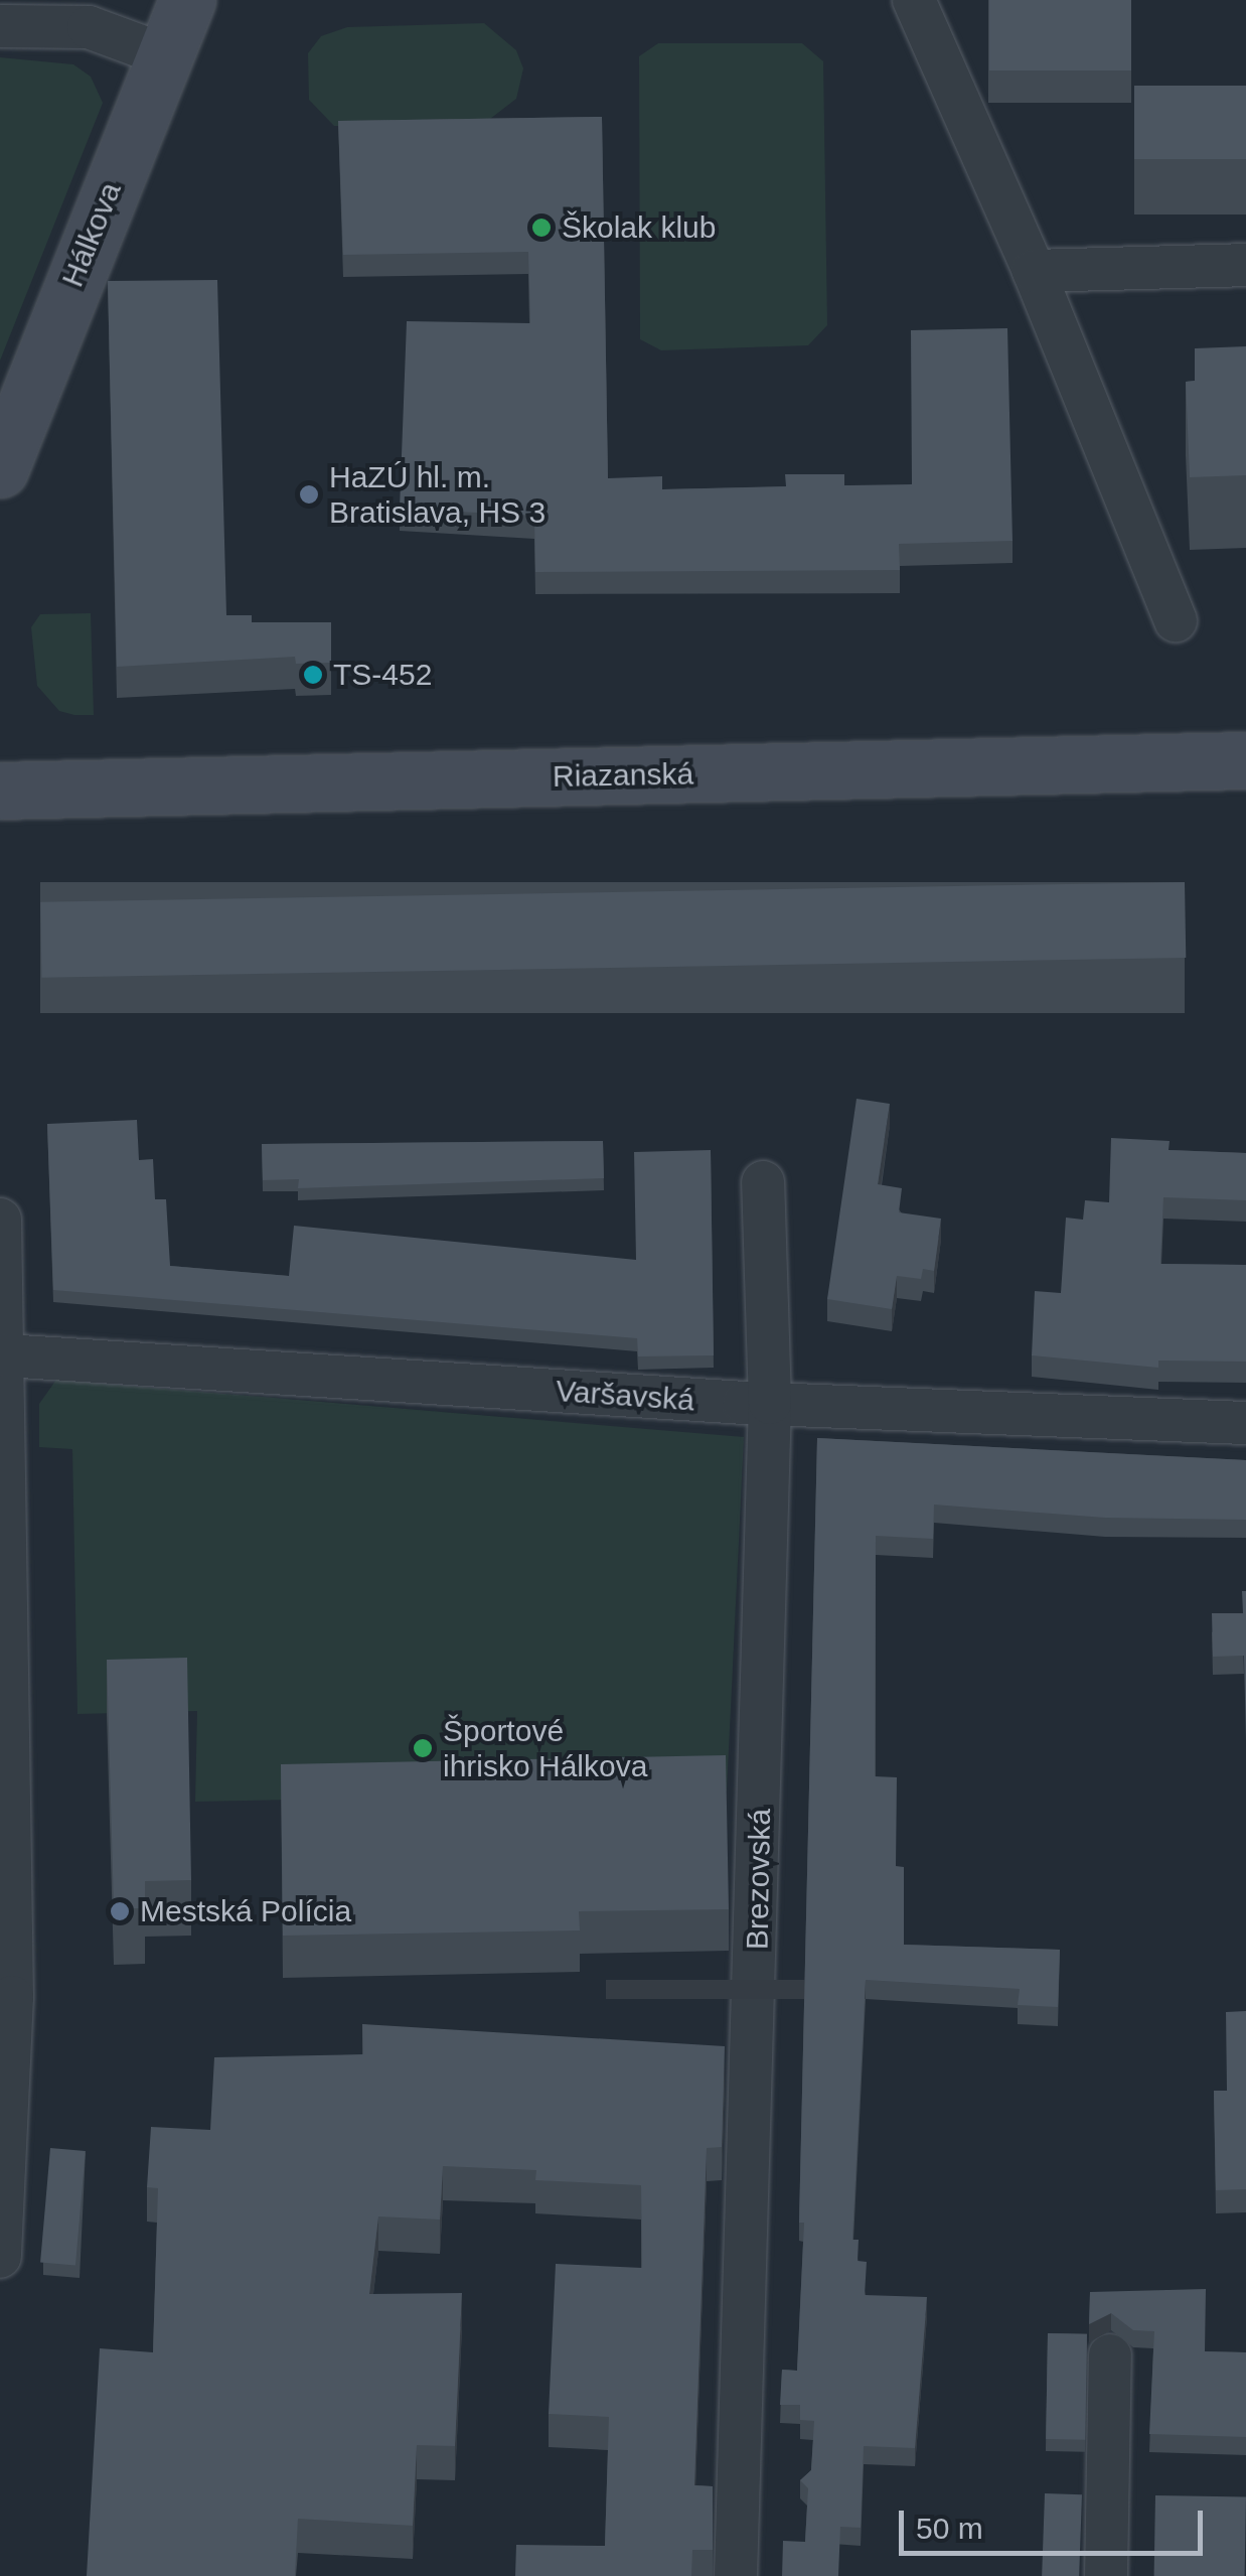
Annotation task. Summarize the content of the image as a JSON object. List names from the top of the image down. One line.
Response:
{"streets":{"street":["Hálkova","Riazanská","Varšavská","Brezovská"]},"crossings":[["Varšavská","Brezovská"]],"places":["Školak klub","HaZÚ hl. m. Bratislava, HS 3","TS-452","Športové ihrisko Hálkova","Mestská Polícia"],"scale_bar":"50 m"}
